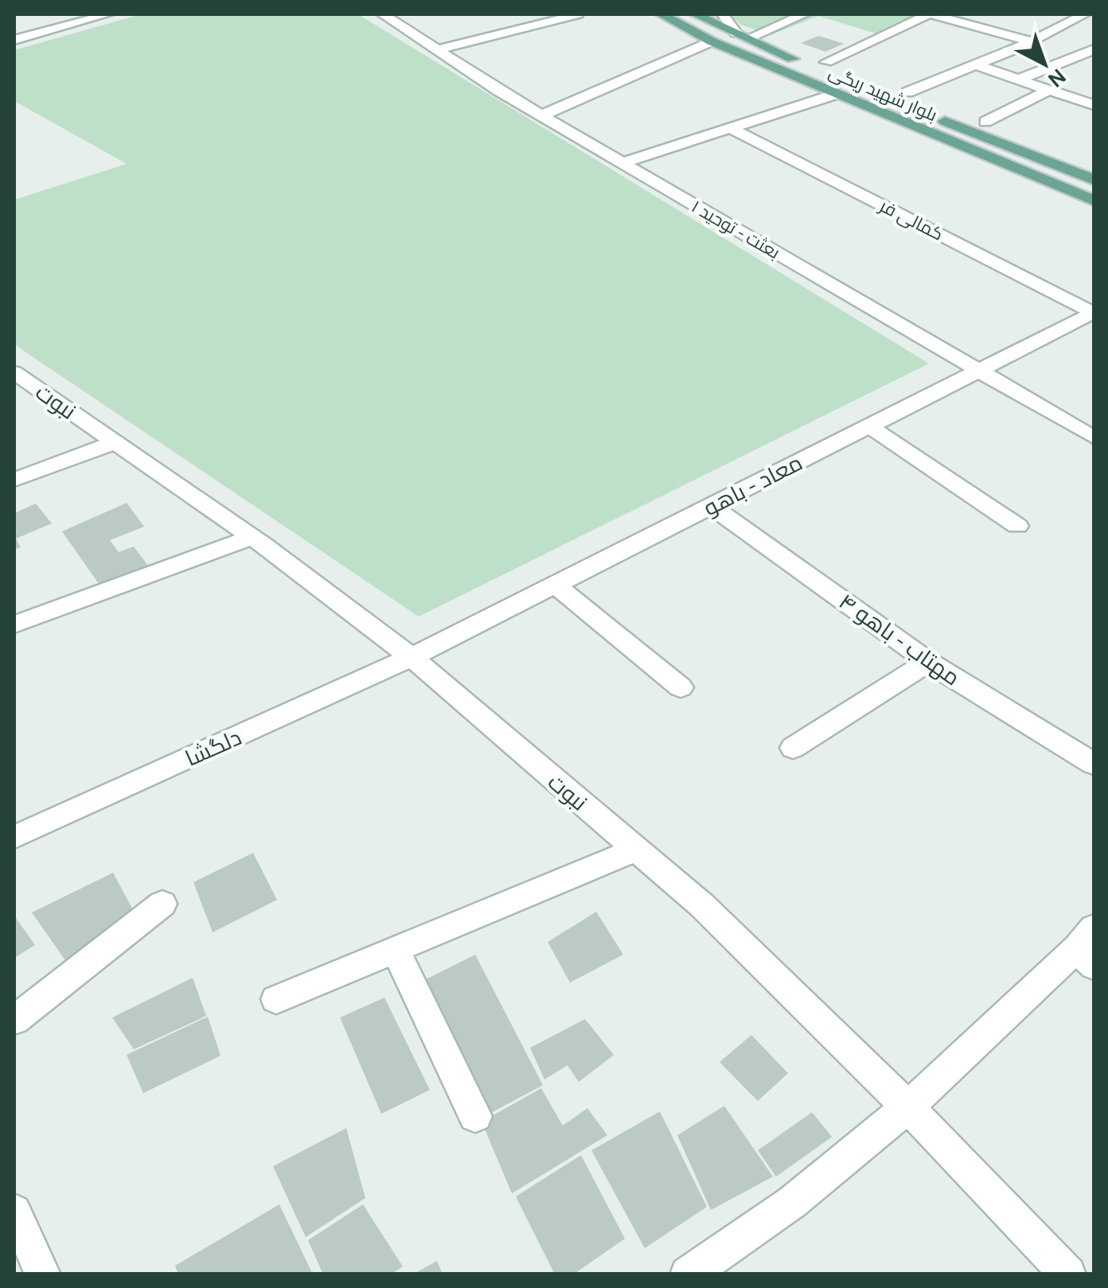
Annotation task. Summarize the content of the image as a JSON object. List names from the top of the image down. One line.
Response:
{"streets":{"main road":["بلوار شهید ریگی"],"street":["کمالی فر","بعثت - توحید ۱","نبوت","معاد - باهو","مهتاب - باهو ۴","دلگشا"]},"crossings":[["کمالی فر","معاد - باهو"],["بعثت - توحید ۱","معاد - باهو"],["نبوت","معاد - باهو"],["نبوت","دلگشا"],["معاد - باهو","مهتاب - باهو ۴"],["معاد - باهو","دلگشا"]],"north":"bottom right"}
